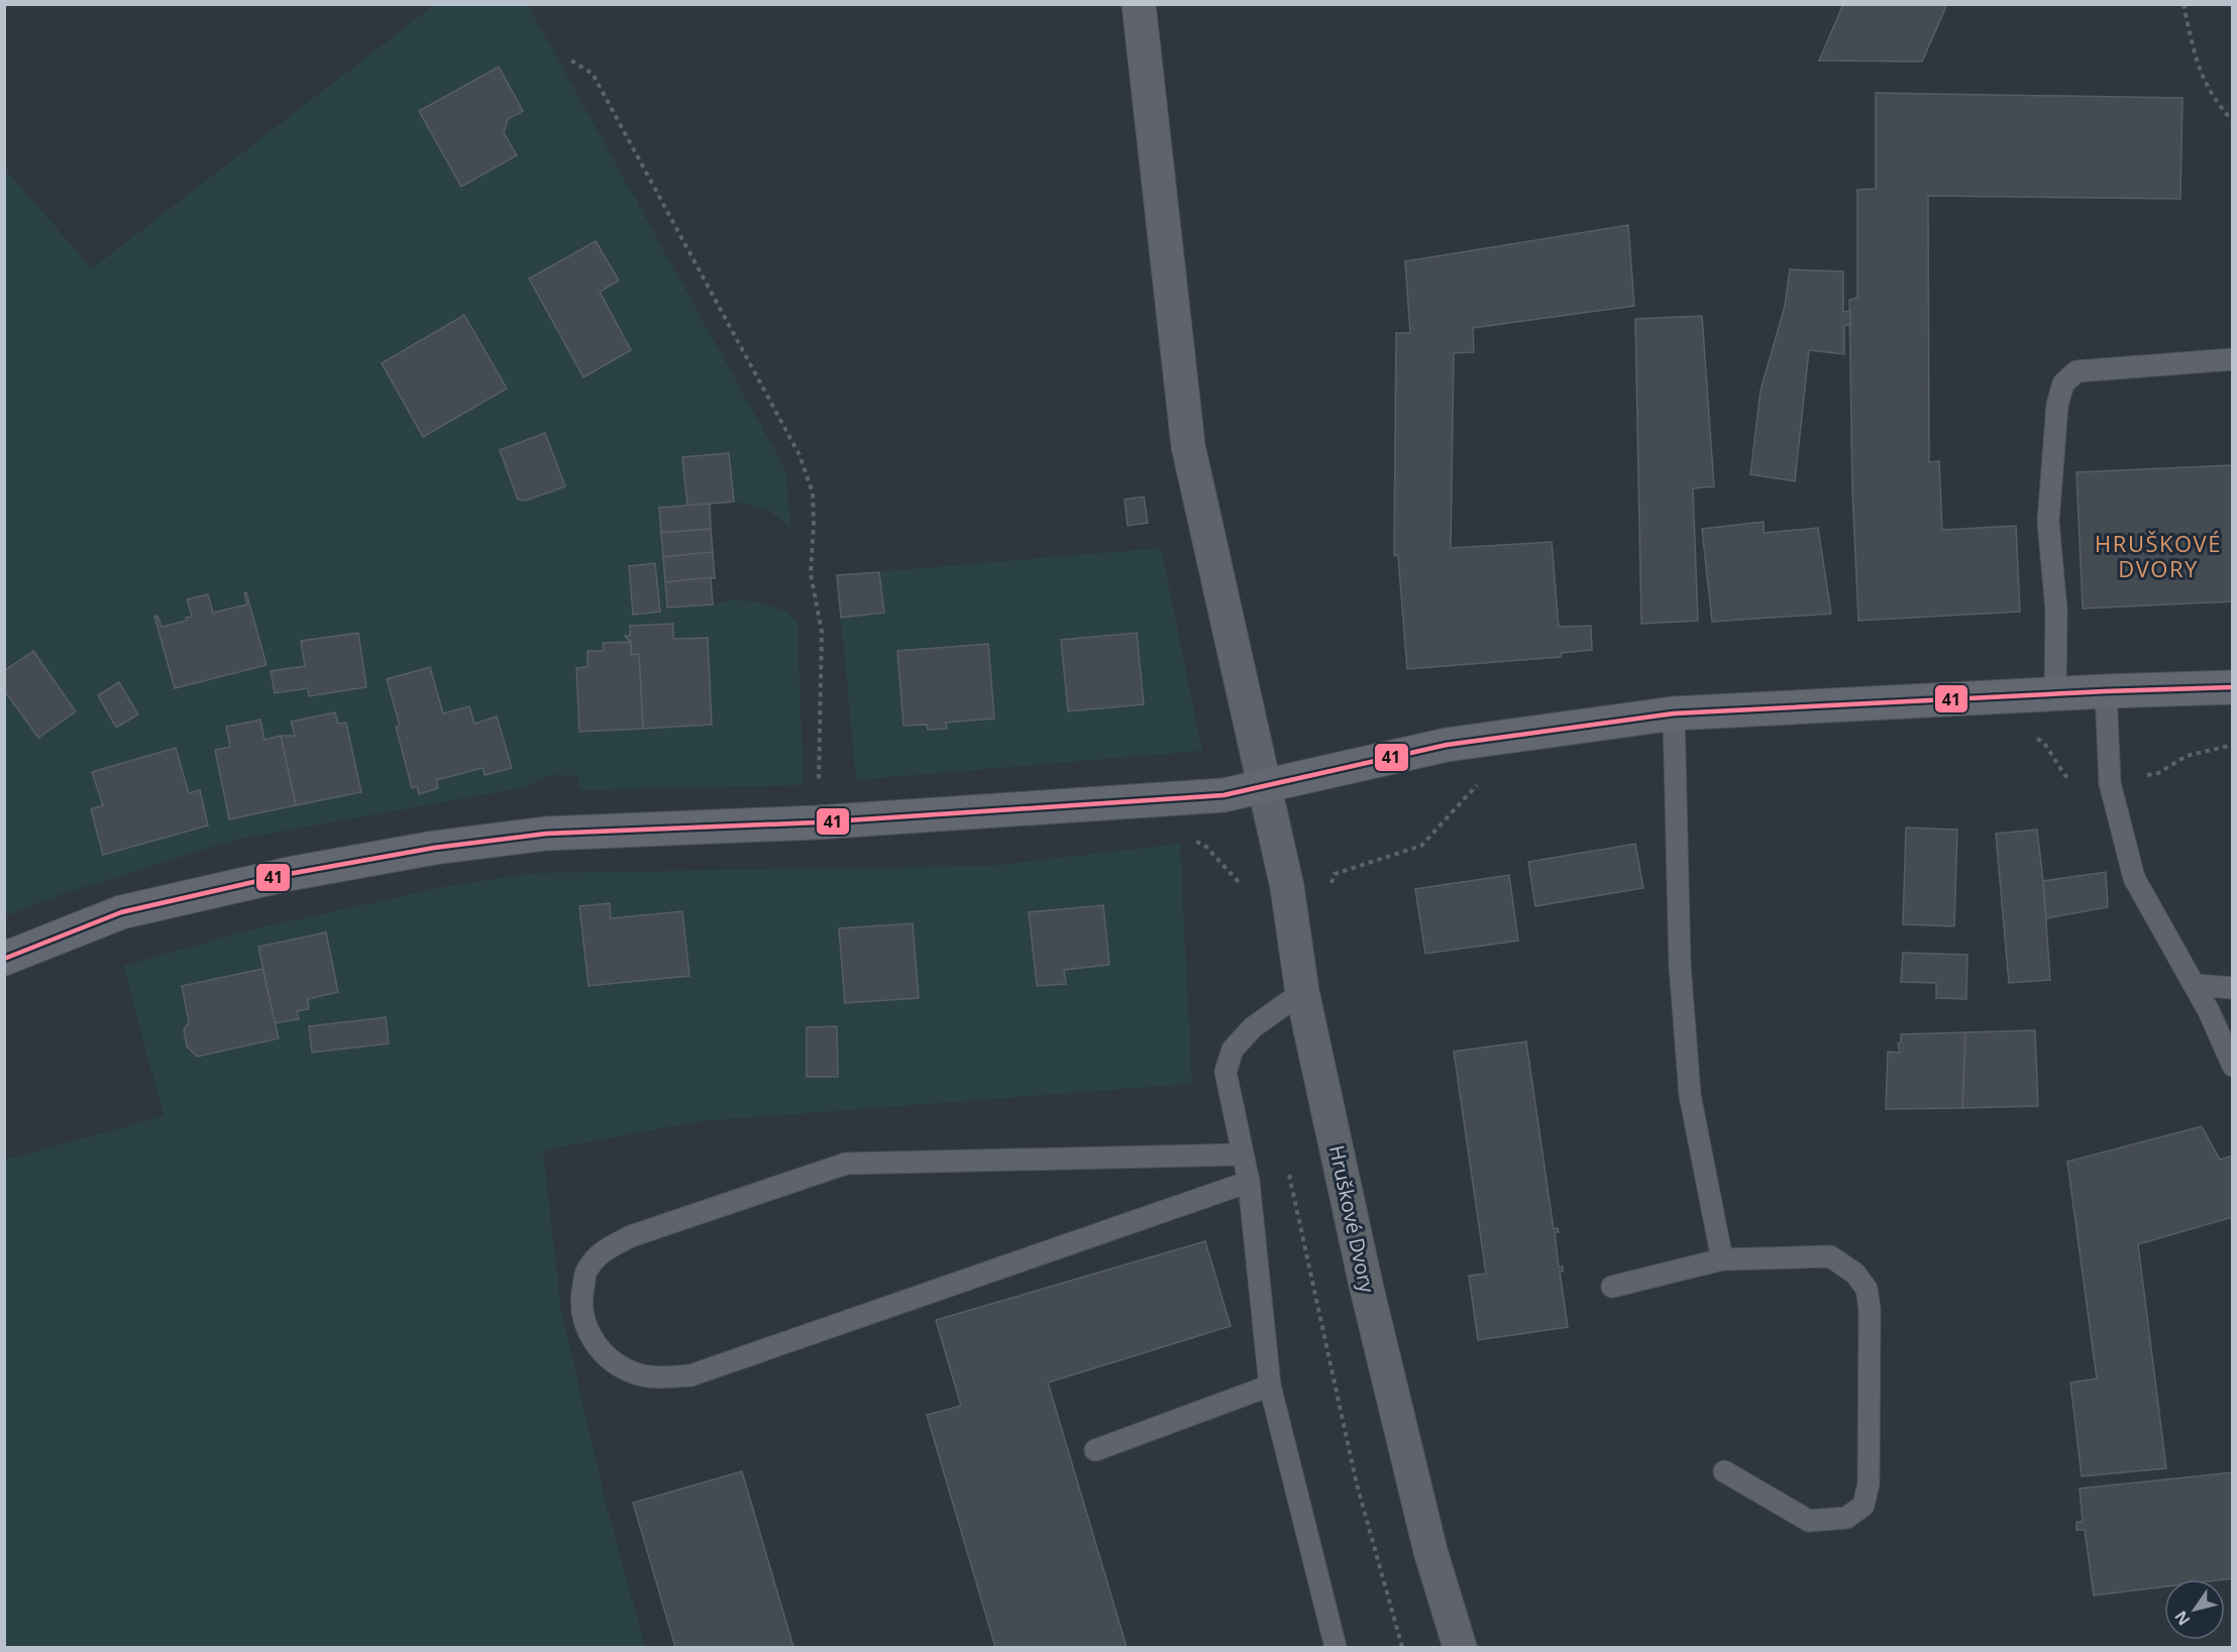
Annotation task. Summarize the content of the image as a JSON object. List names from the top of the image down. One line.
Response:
{"streets":{"street":["Hruškové Dvory"]},"districts":["HRUŠKOVÉ DVORY"],"lines":["transit line 41"],"north":"bottom left"}
